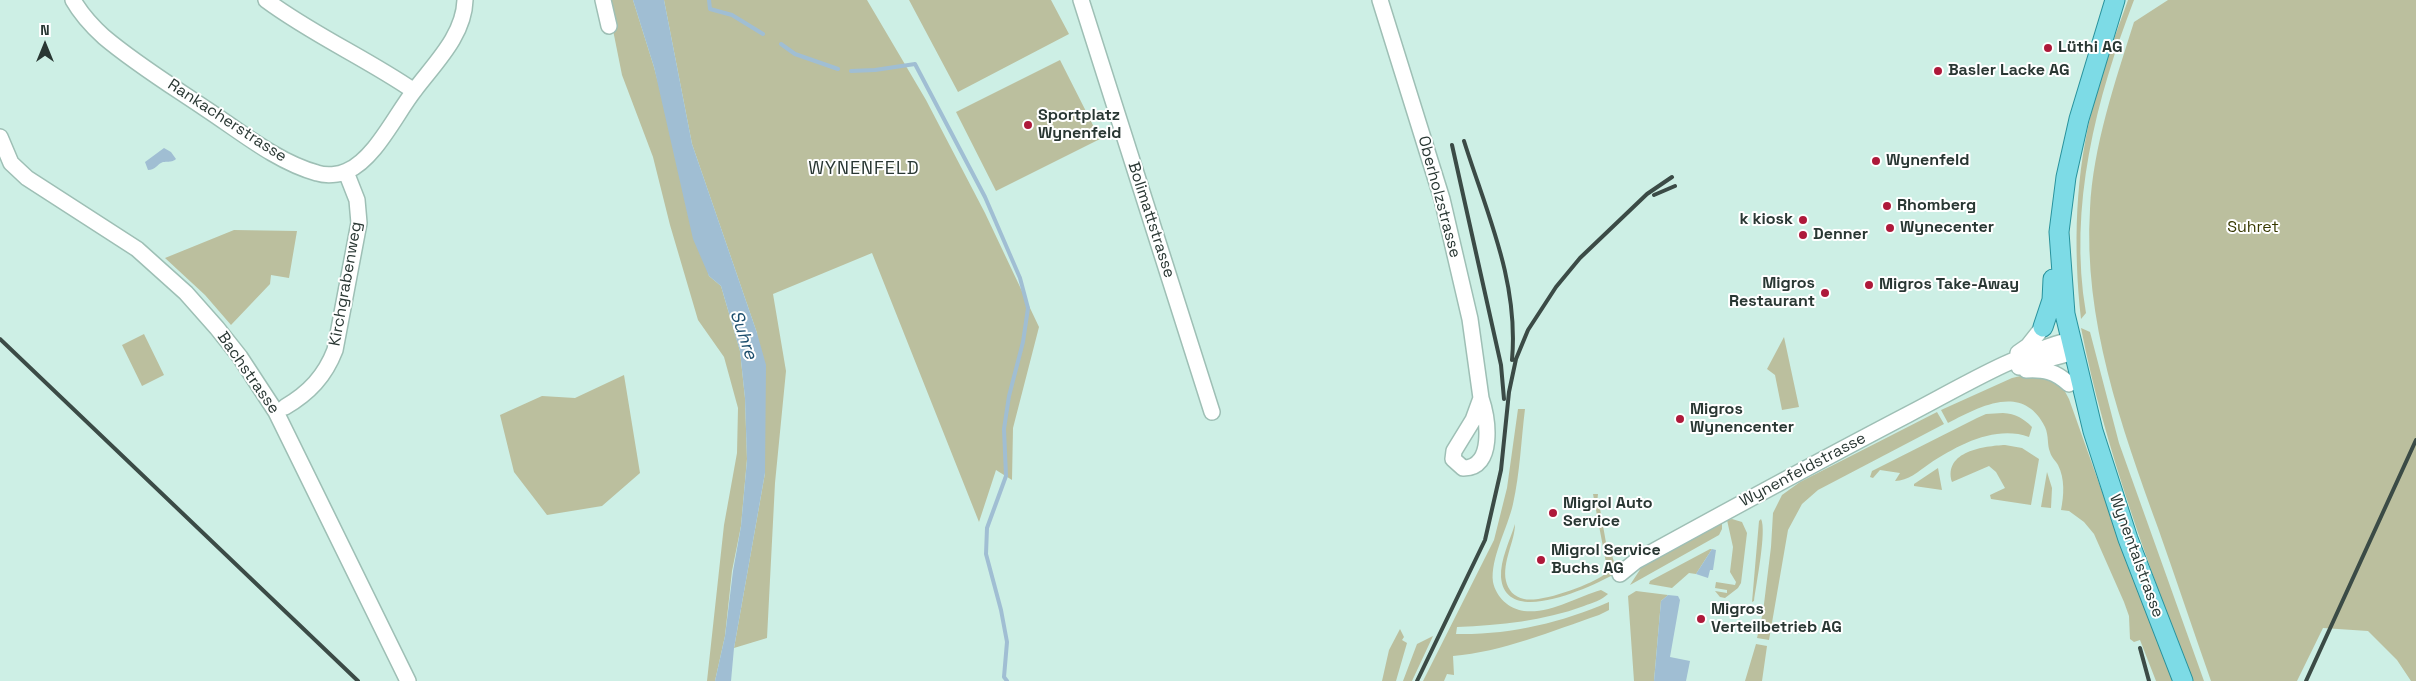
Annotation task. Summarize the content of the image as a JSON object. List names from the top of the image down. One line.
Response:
{"streets":{"main road":["Wynentalstrasse"],"street":["Rankacherstrasse","Oberholzstrasse","Bolimattstrasse","Kirchgrabenweg","Bachstrasse","Wynenfeldstrasse"]},"crossings":[["Rankacherstrasse","Kirchgrabenweg"],["Wynenfeldstrasse","Wynentalstrasse"]],"districts":["WYNENFELD"],"water":["Suhre"],"parks":["Suhret"],"places":["Lüthi AG","Basler Lacke AG","Sportplatz Wynenfeld","Wynenfeld","Rhomberg","k kiosk","Wynecenter","Denner","Migros Take-Away","Migros Restaurant","Migros Wynencenter","Migrol Auto Service","Migrol Service Buchs AG","Migros Verteilbetrieb AG"],"north":"top"}
